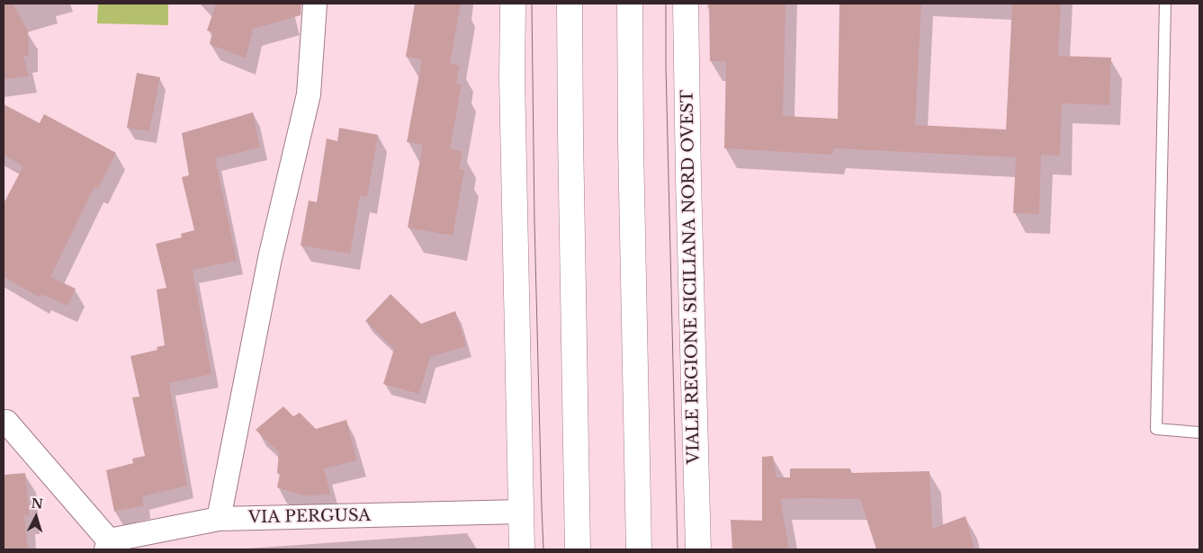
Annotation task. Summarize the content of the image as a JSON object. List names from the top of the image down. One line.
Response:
{"streets":{"street":["VIALE REGIONE SICILIANA NORD OVEST","VIA PERGUSA"]},"north":"top"}
